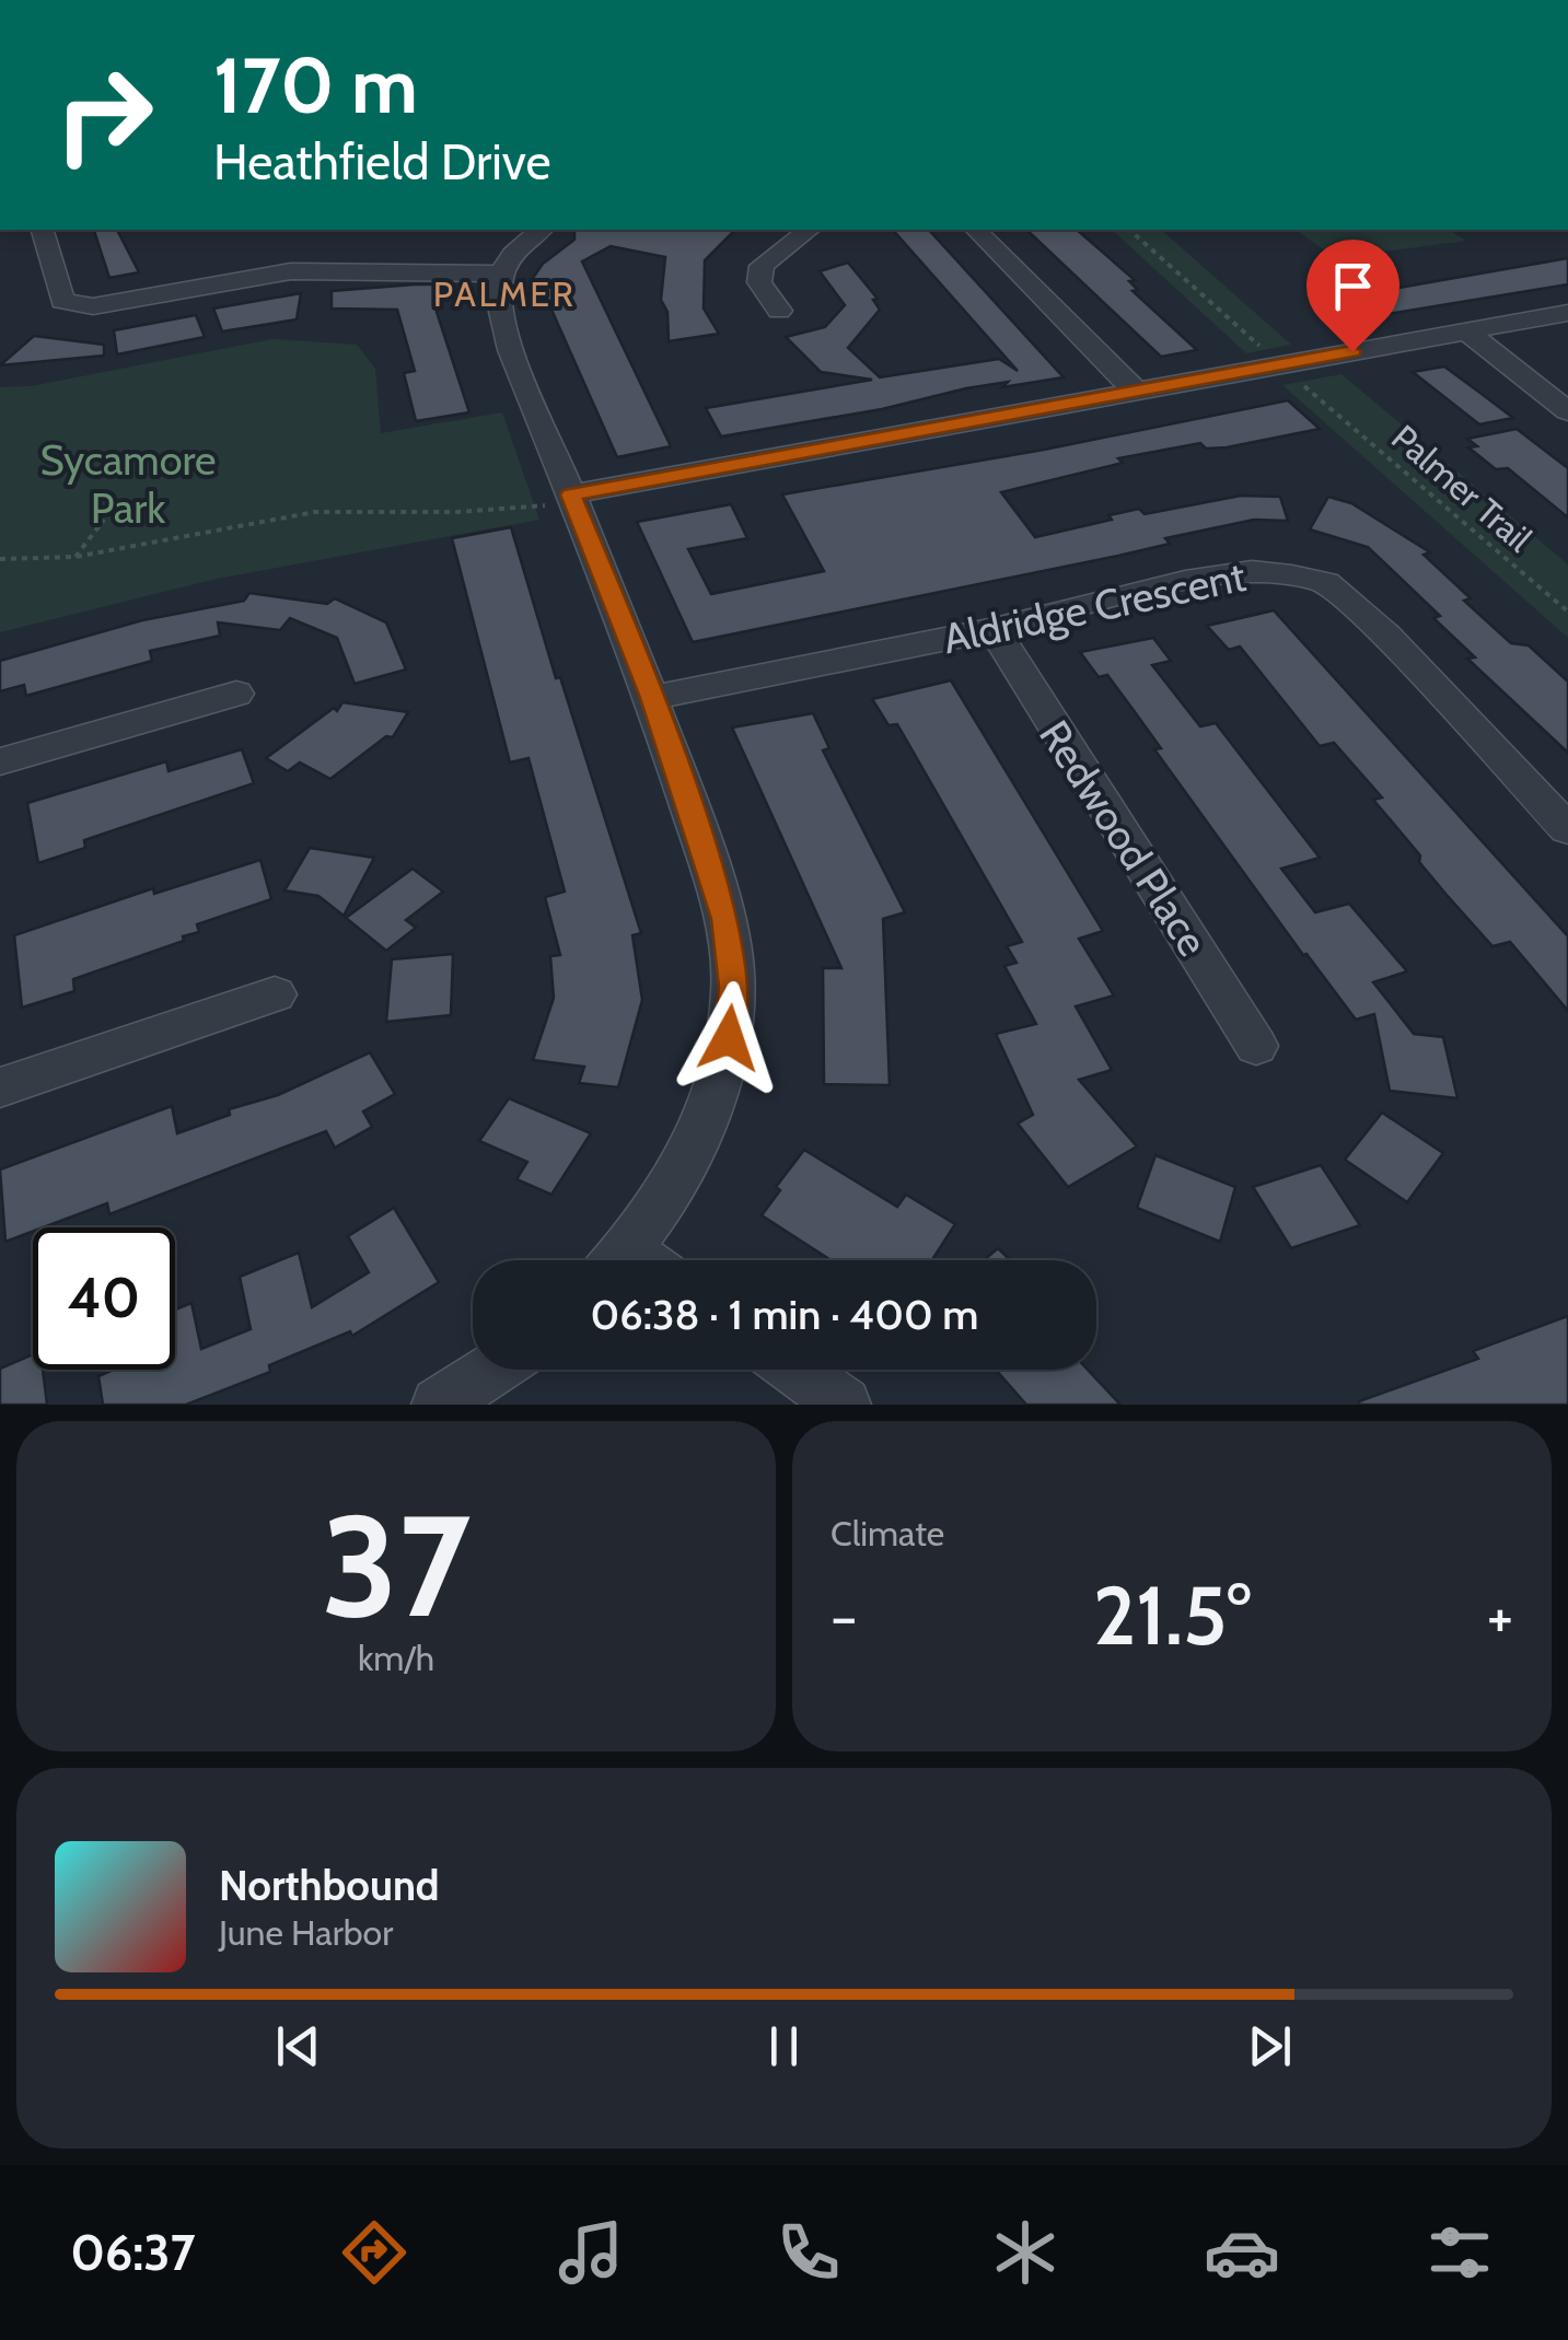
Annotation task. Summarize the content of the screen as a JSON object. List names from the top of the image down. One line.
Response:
{"streets":{"street":["Aldridge Crescent","Redwood Place"],"path":["Palmer Trail"]},"crossings":[["Aldridge Crescent","Redwood Place"]],"districts":["PALMER"],"parks":["Sycamore Park"],"page":{"turn":["170 m","Heathfield Drive"],"limit":"40","trip":"06:38 · 1 min · 400 m","tile":[["37","km/h"],"Climate"],"heat":["−","21.5°","+"],"song":["Northbound","June Harbor"],"tabs":"06:37"}}
